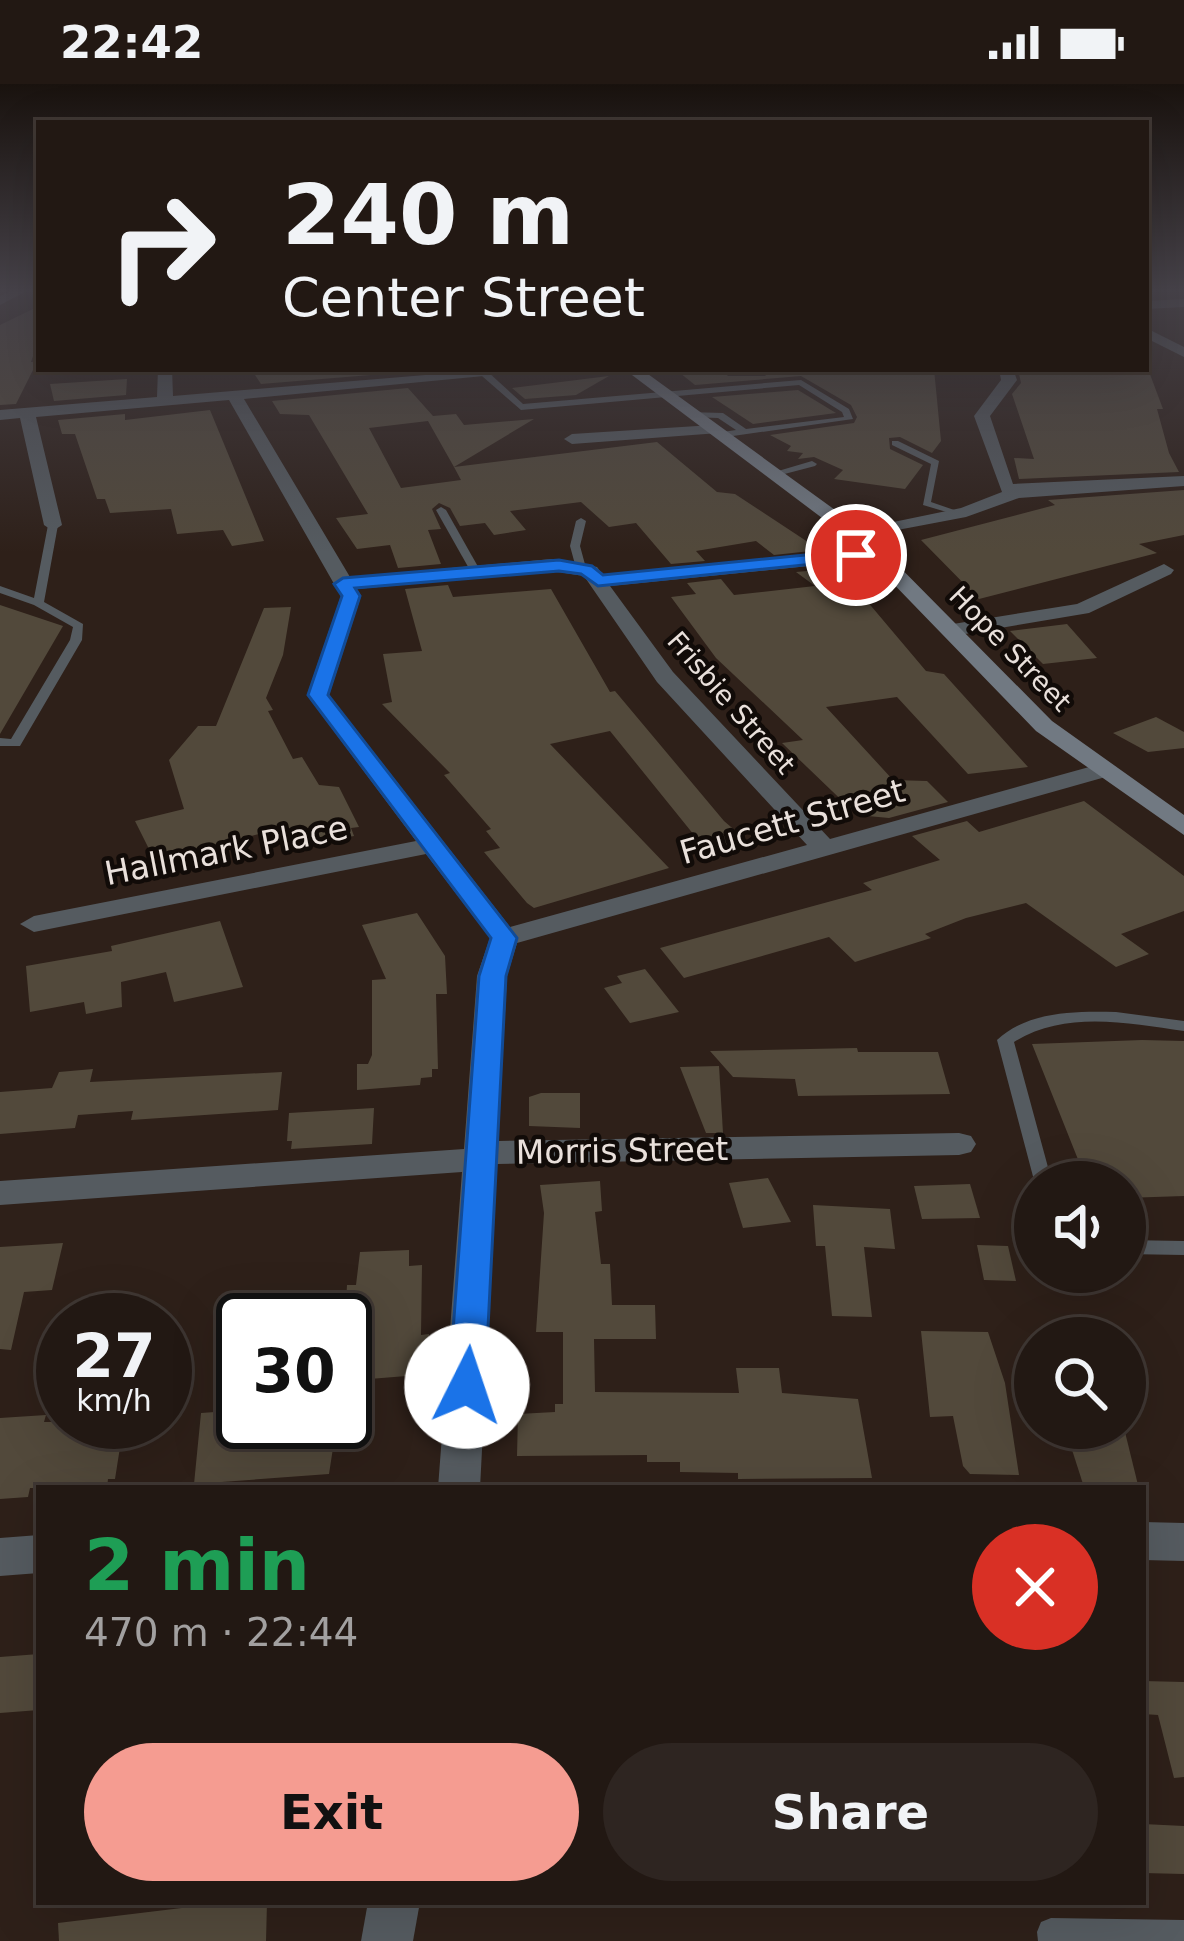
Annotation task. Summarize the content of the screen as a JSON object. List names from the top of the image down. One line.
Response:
{"streets":{"main road":["Hope Street"],"street":["Frisbie Street","Faucett Street","Hallmark Place","Morris Street"]},"crossings":[["Hope Street","Faucett Street"],["Frisbie Street","Faucett Street"]],"page":{"status":"22:42","turn":["240 m","Center Street"],"speed":"27 km/h","limit":"30","heading":["2 min","470 m · 22:44"],"buttons":["Exit","Share"]}}
